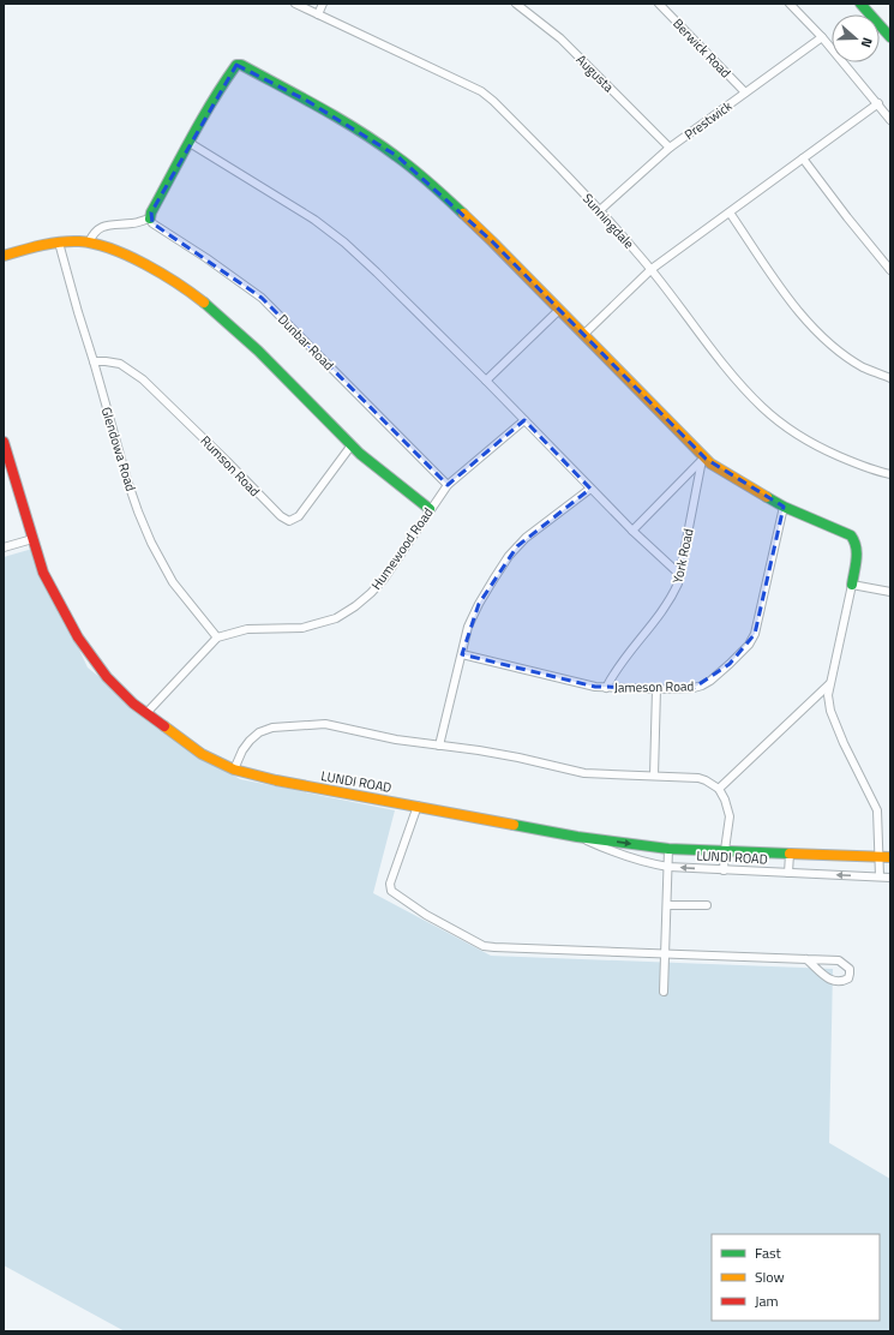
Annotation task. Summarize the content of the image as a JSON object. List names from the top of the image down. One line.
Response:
{"streets":{"main road":["LUNDI ROAD"],"street":["Berwick Road","Augusta","Prestwick","Sunningdale","Dunbar Road","Glendowa Road","Rumson Road","Humewood Road","York Road","Jameson Road"]},"crossings":[["Berwick Road","Prestwick"],["Augusta","Prestwick"],["Prestwick","Sunningdale"],["Dunbar Road","Humewood Road"],["Glendowa Road","Rumson Road"],["Glendowa Road","Humewood Road"],["York Road","Jameson Road"]],"legend":["Fast","Slow","Jam"],"north":"right"}
